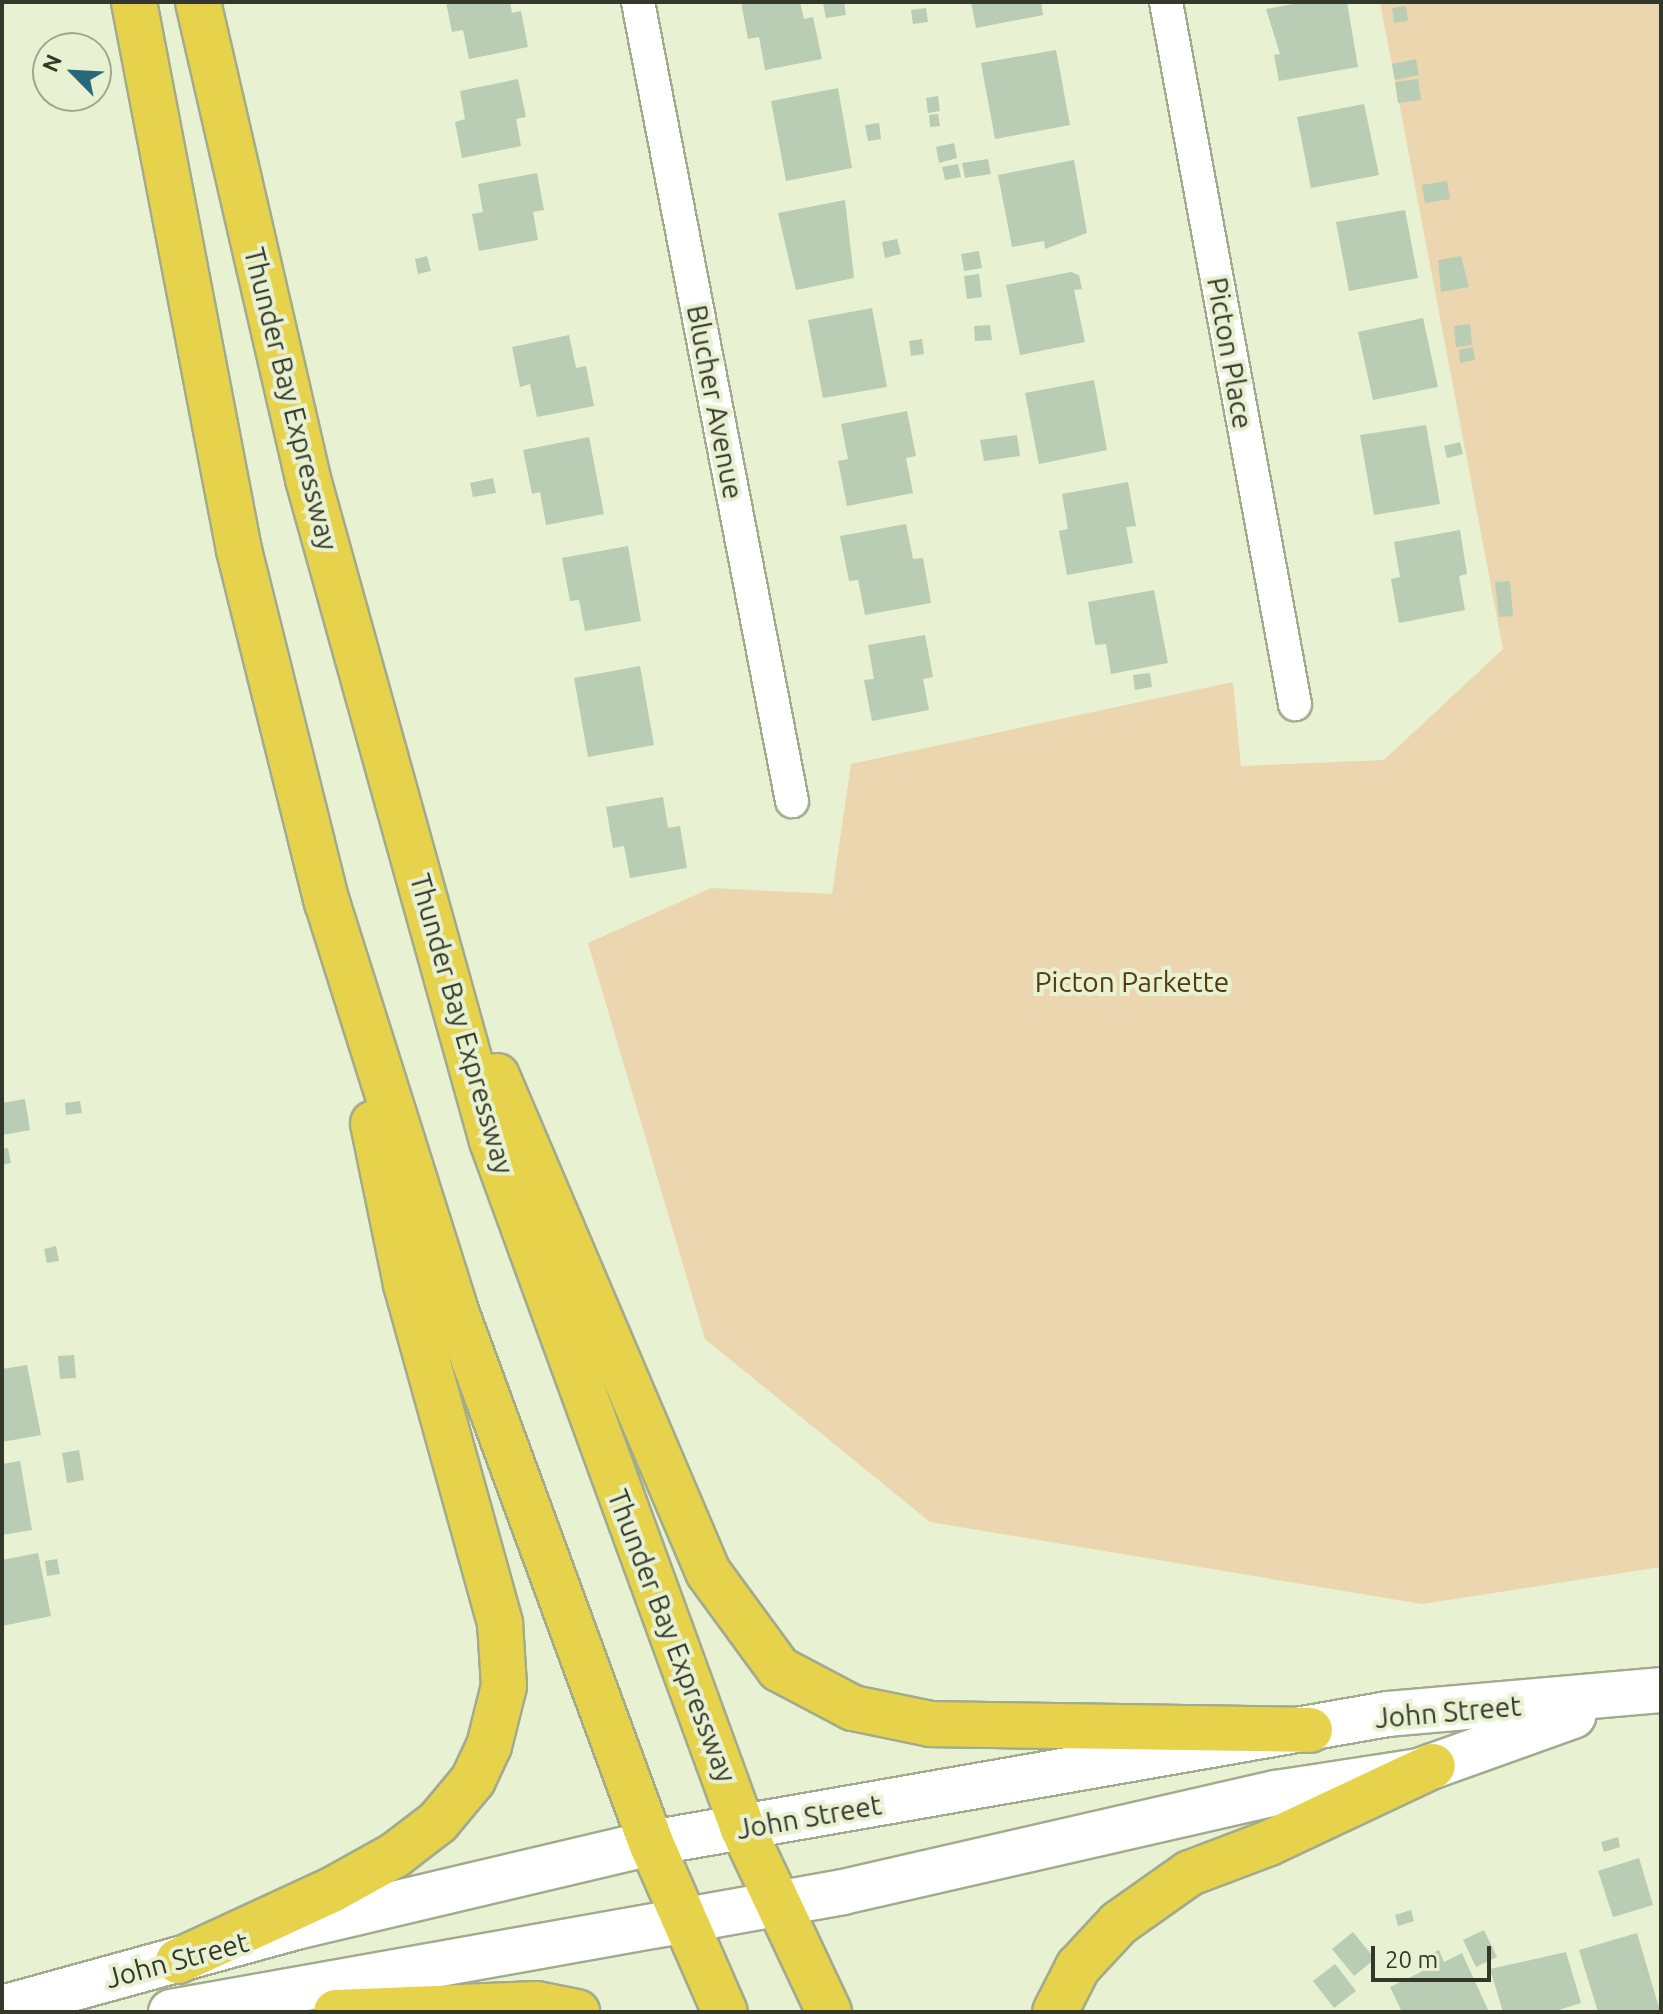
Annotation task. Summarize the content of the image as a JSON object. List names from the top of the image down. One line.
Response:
{"streets":{"highway":["Thunder Bay Expressway"],"main road":["John Street"],"street":["Picton Place","Blucher Avenue"]},"crossings":[["Thunder Bay Expressway","John Street"]],"parks":["Picton Parkette"],"scale_bar":"20 m","north":"top left"}
